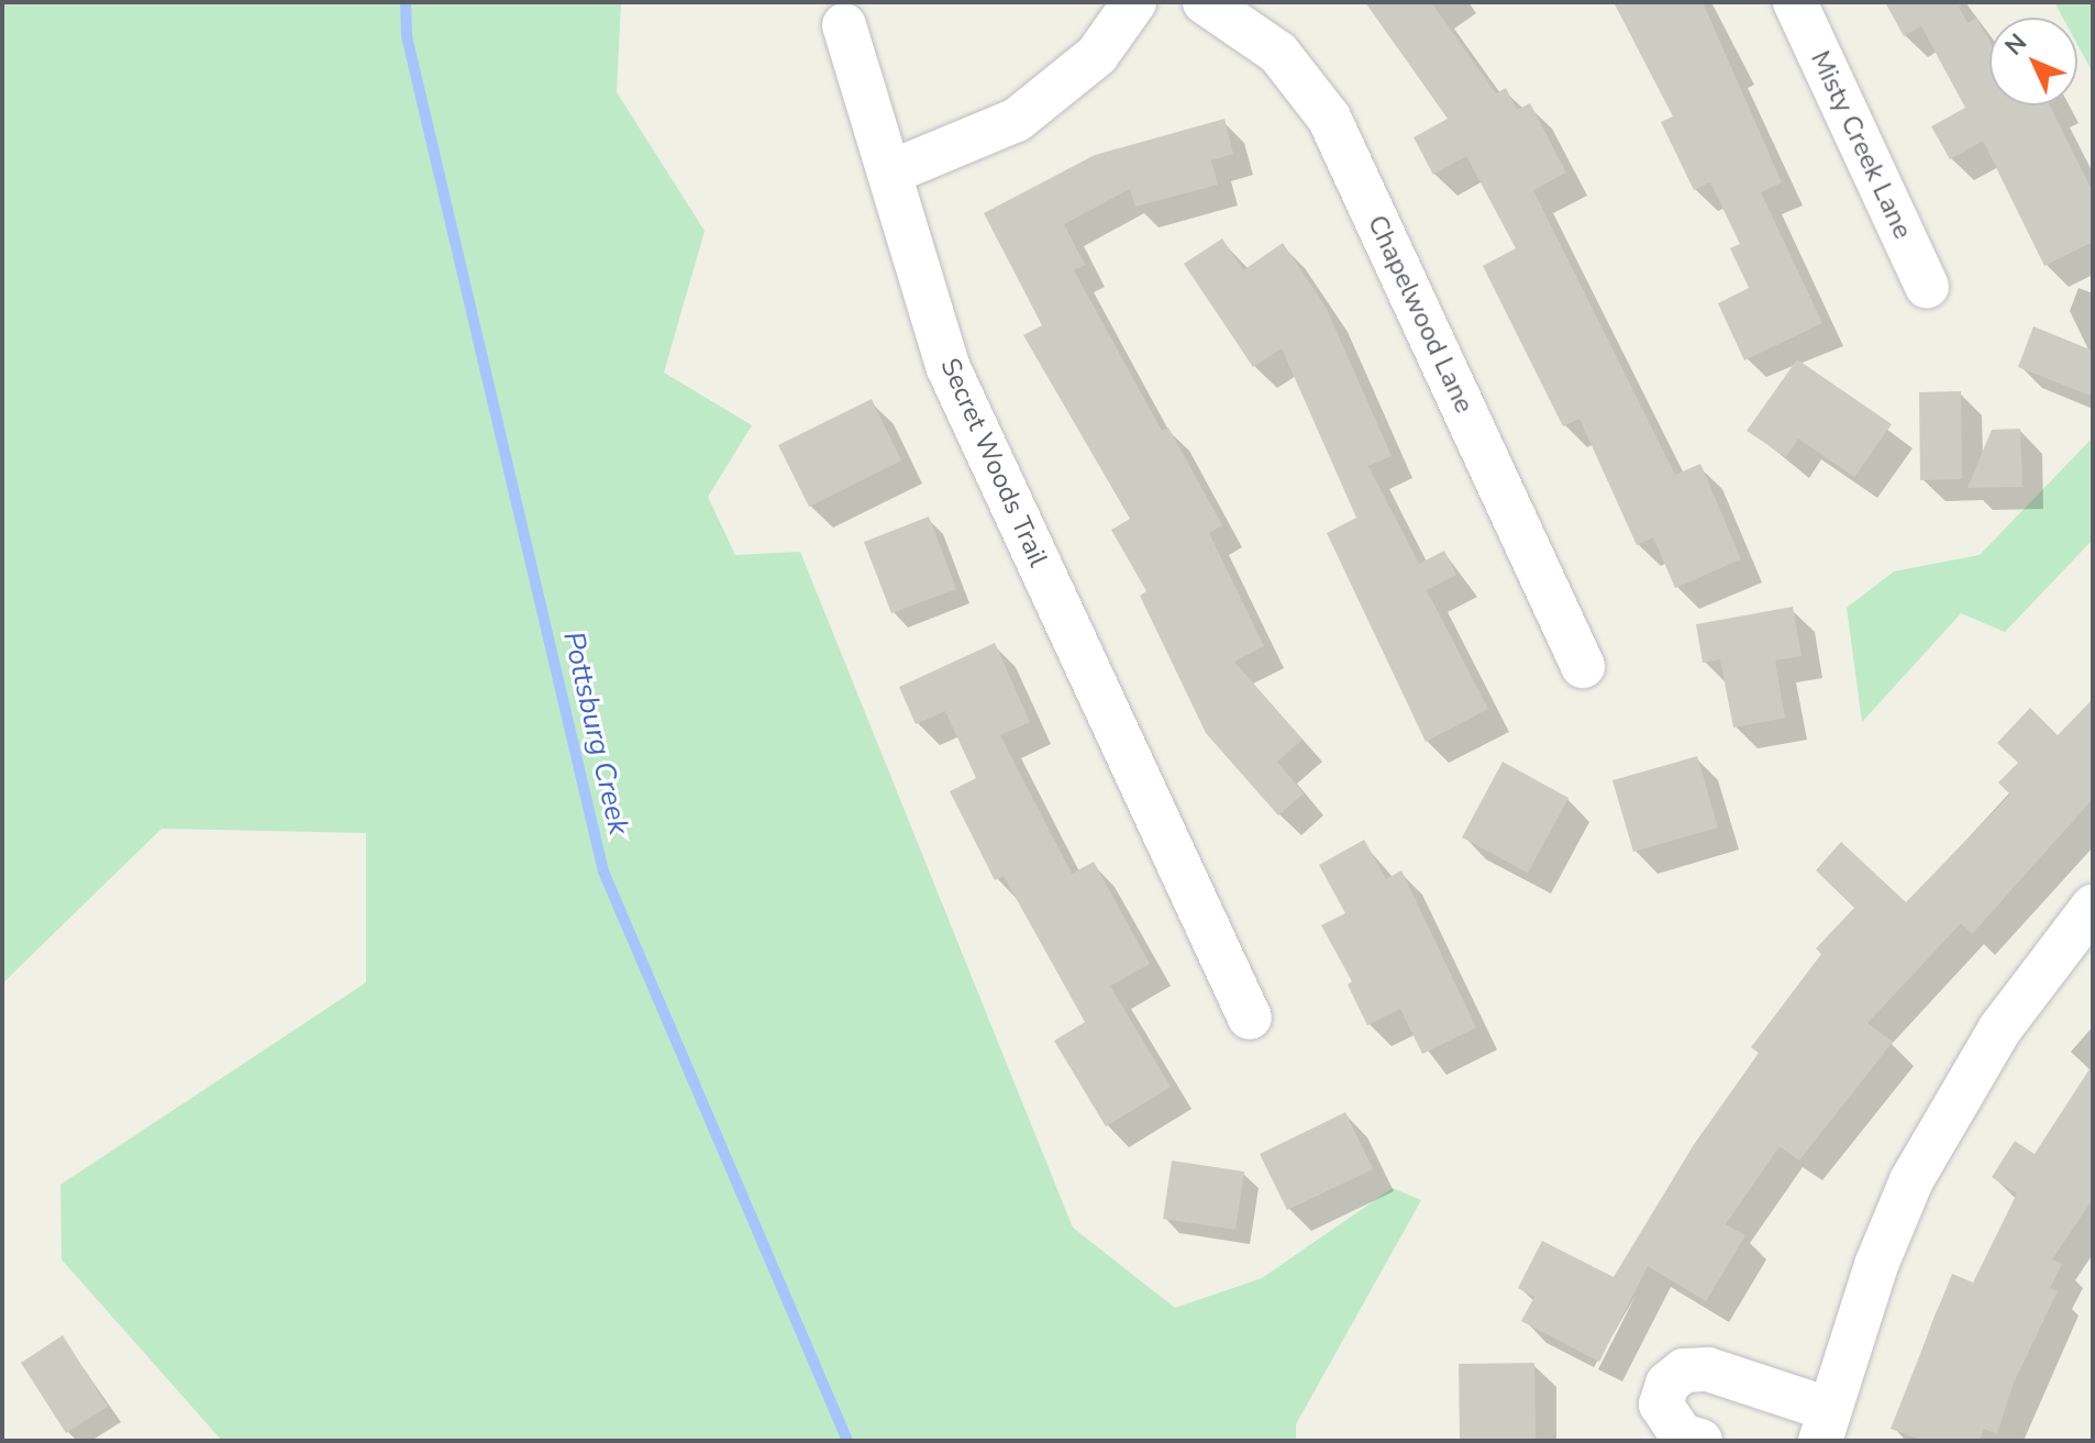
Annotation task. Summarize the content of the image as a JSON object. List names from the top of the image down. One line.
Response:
{"streets":{"street":["Misty Creek Lane","Chapelwood Lane","Secret Woods Trail"]},"water":["Pottsburg Creek"],"north":"top left"}
